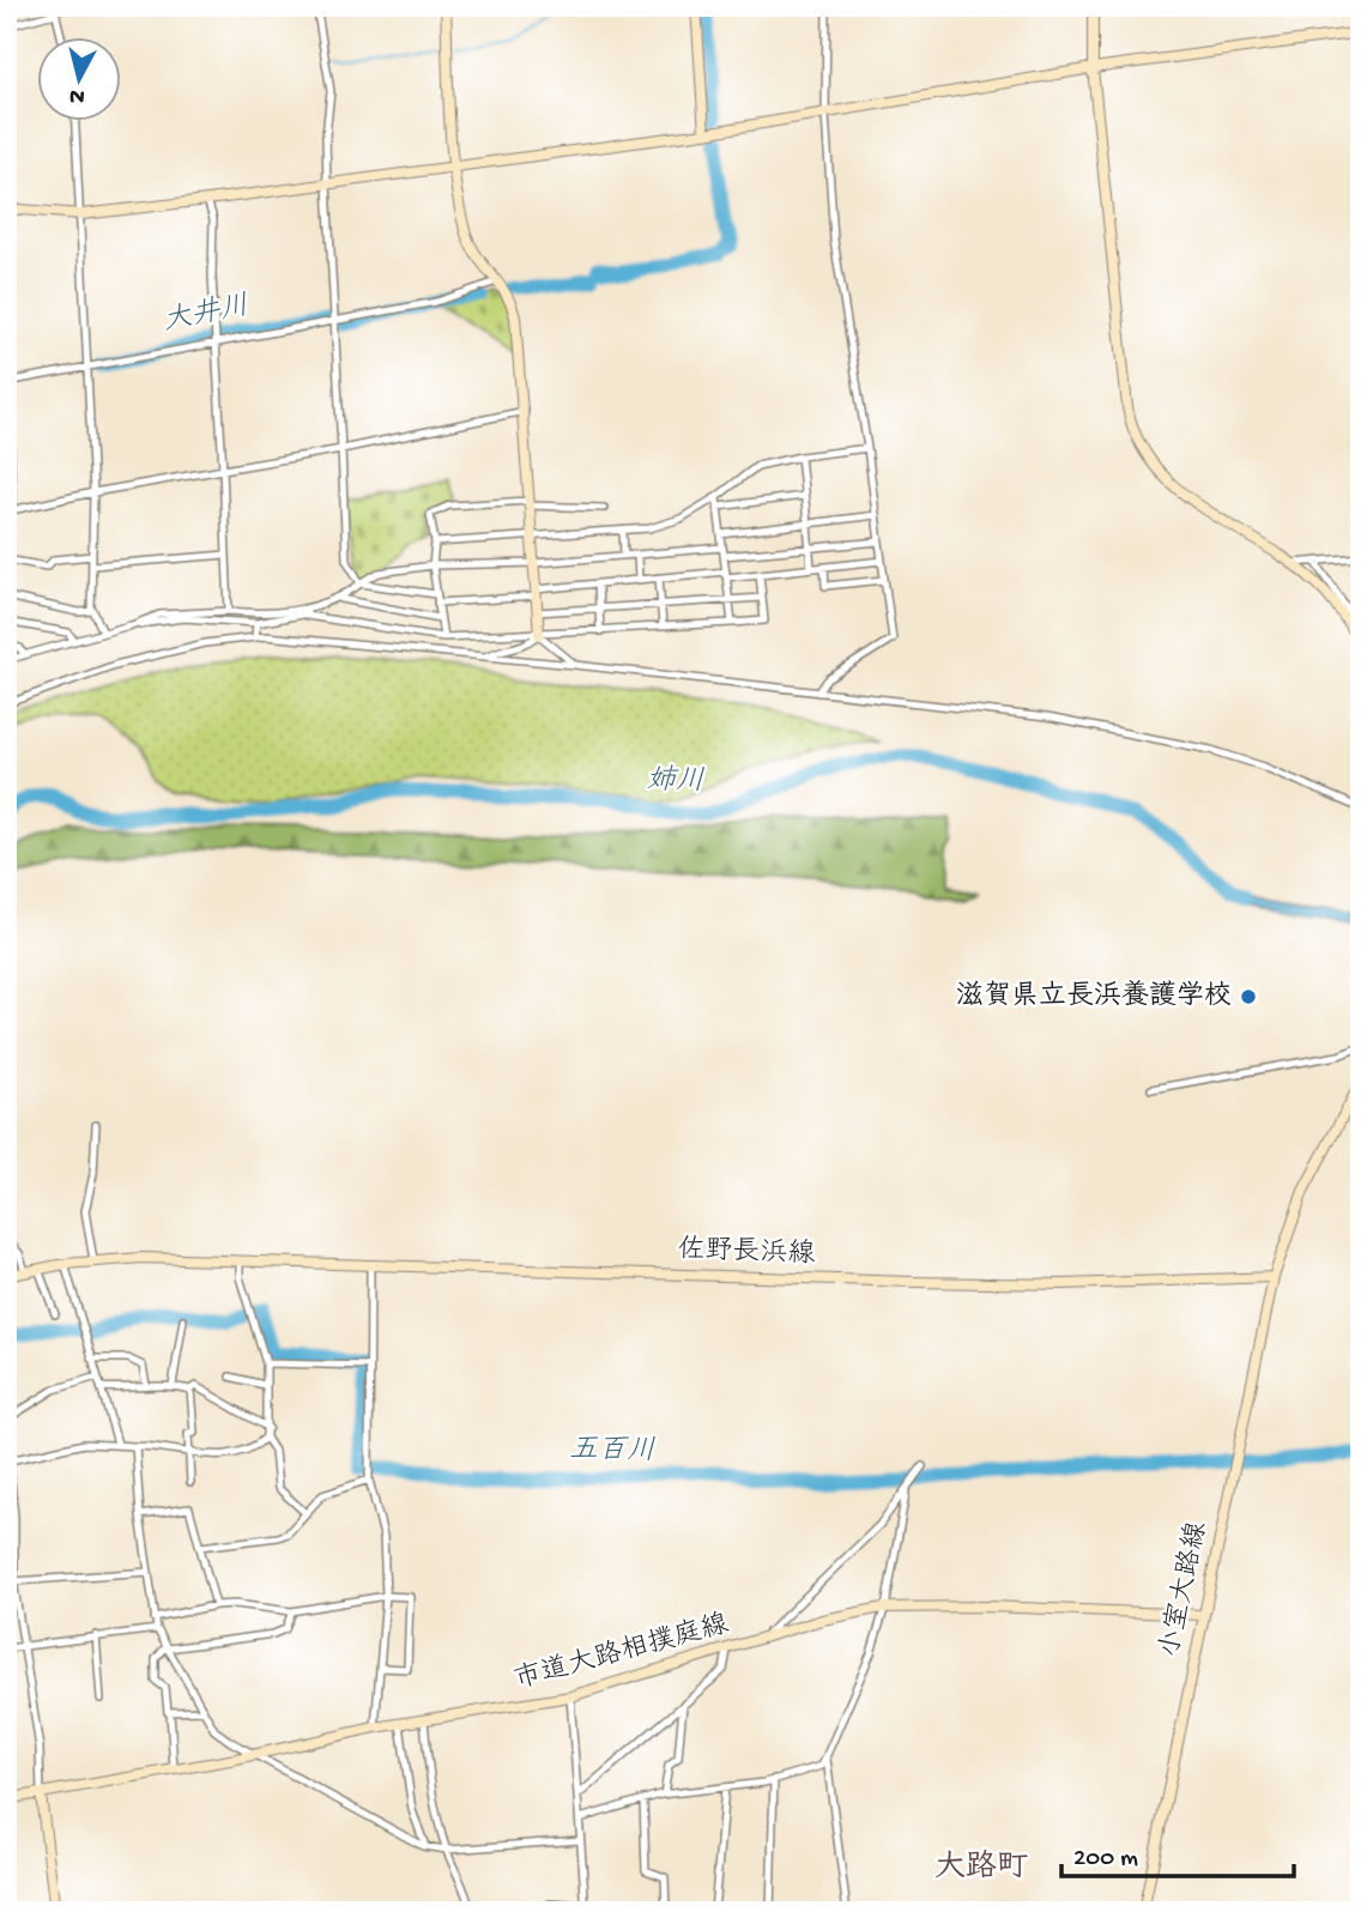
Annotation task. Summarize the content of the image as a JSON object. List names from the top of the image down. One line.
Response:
{"streets":{"street":["佐野長浜線","小室大路線","市道大路相撲庭線"]},"crossings":[["佐野長浜線","小室大路線"],["小室大路線","市道大路相撲庭線"]],"districts":["大路町"],"water":["大井川","姉川","五百川"],"places":["滋賀県立長浜養護学校"],"scale_bar":"200 m","north":"bottom"}
